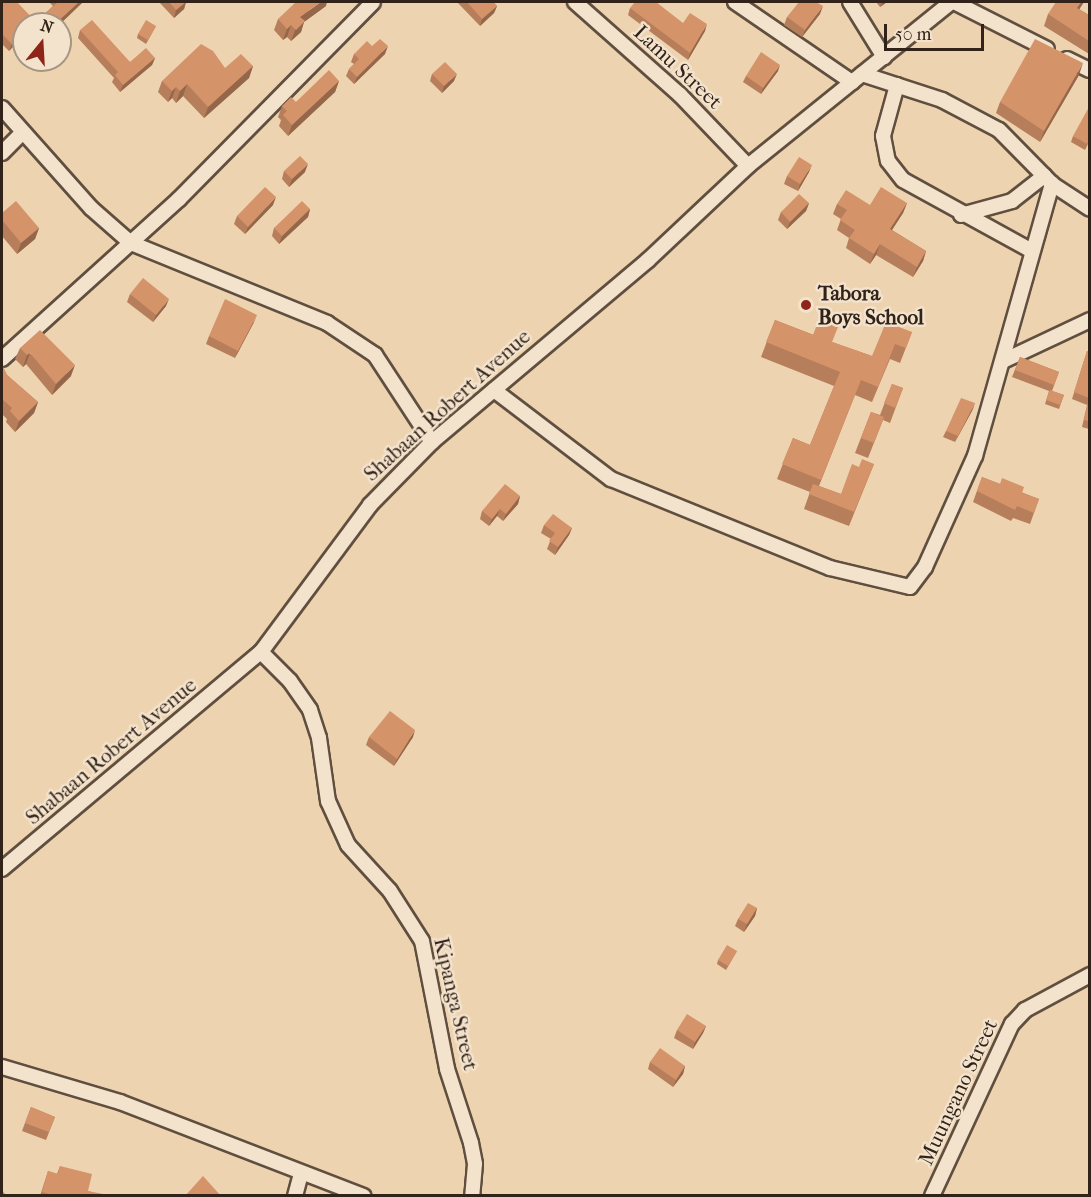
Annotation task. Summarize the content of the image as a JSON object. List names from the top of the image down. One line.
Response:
{"streets":{"street":["Lamu Street","Shabaan Robert Avenue","Kipanga Street","Muungano Street"]},"crossings":[["Lamu Street","Shabaan Robert Avenue"],["Shabaan Robert Avenue","Kipanga Street"]],"places":["Tabora Boys School"],"scale_bar":"50 m","north":"top"}
